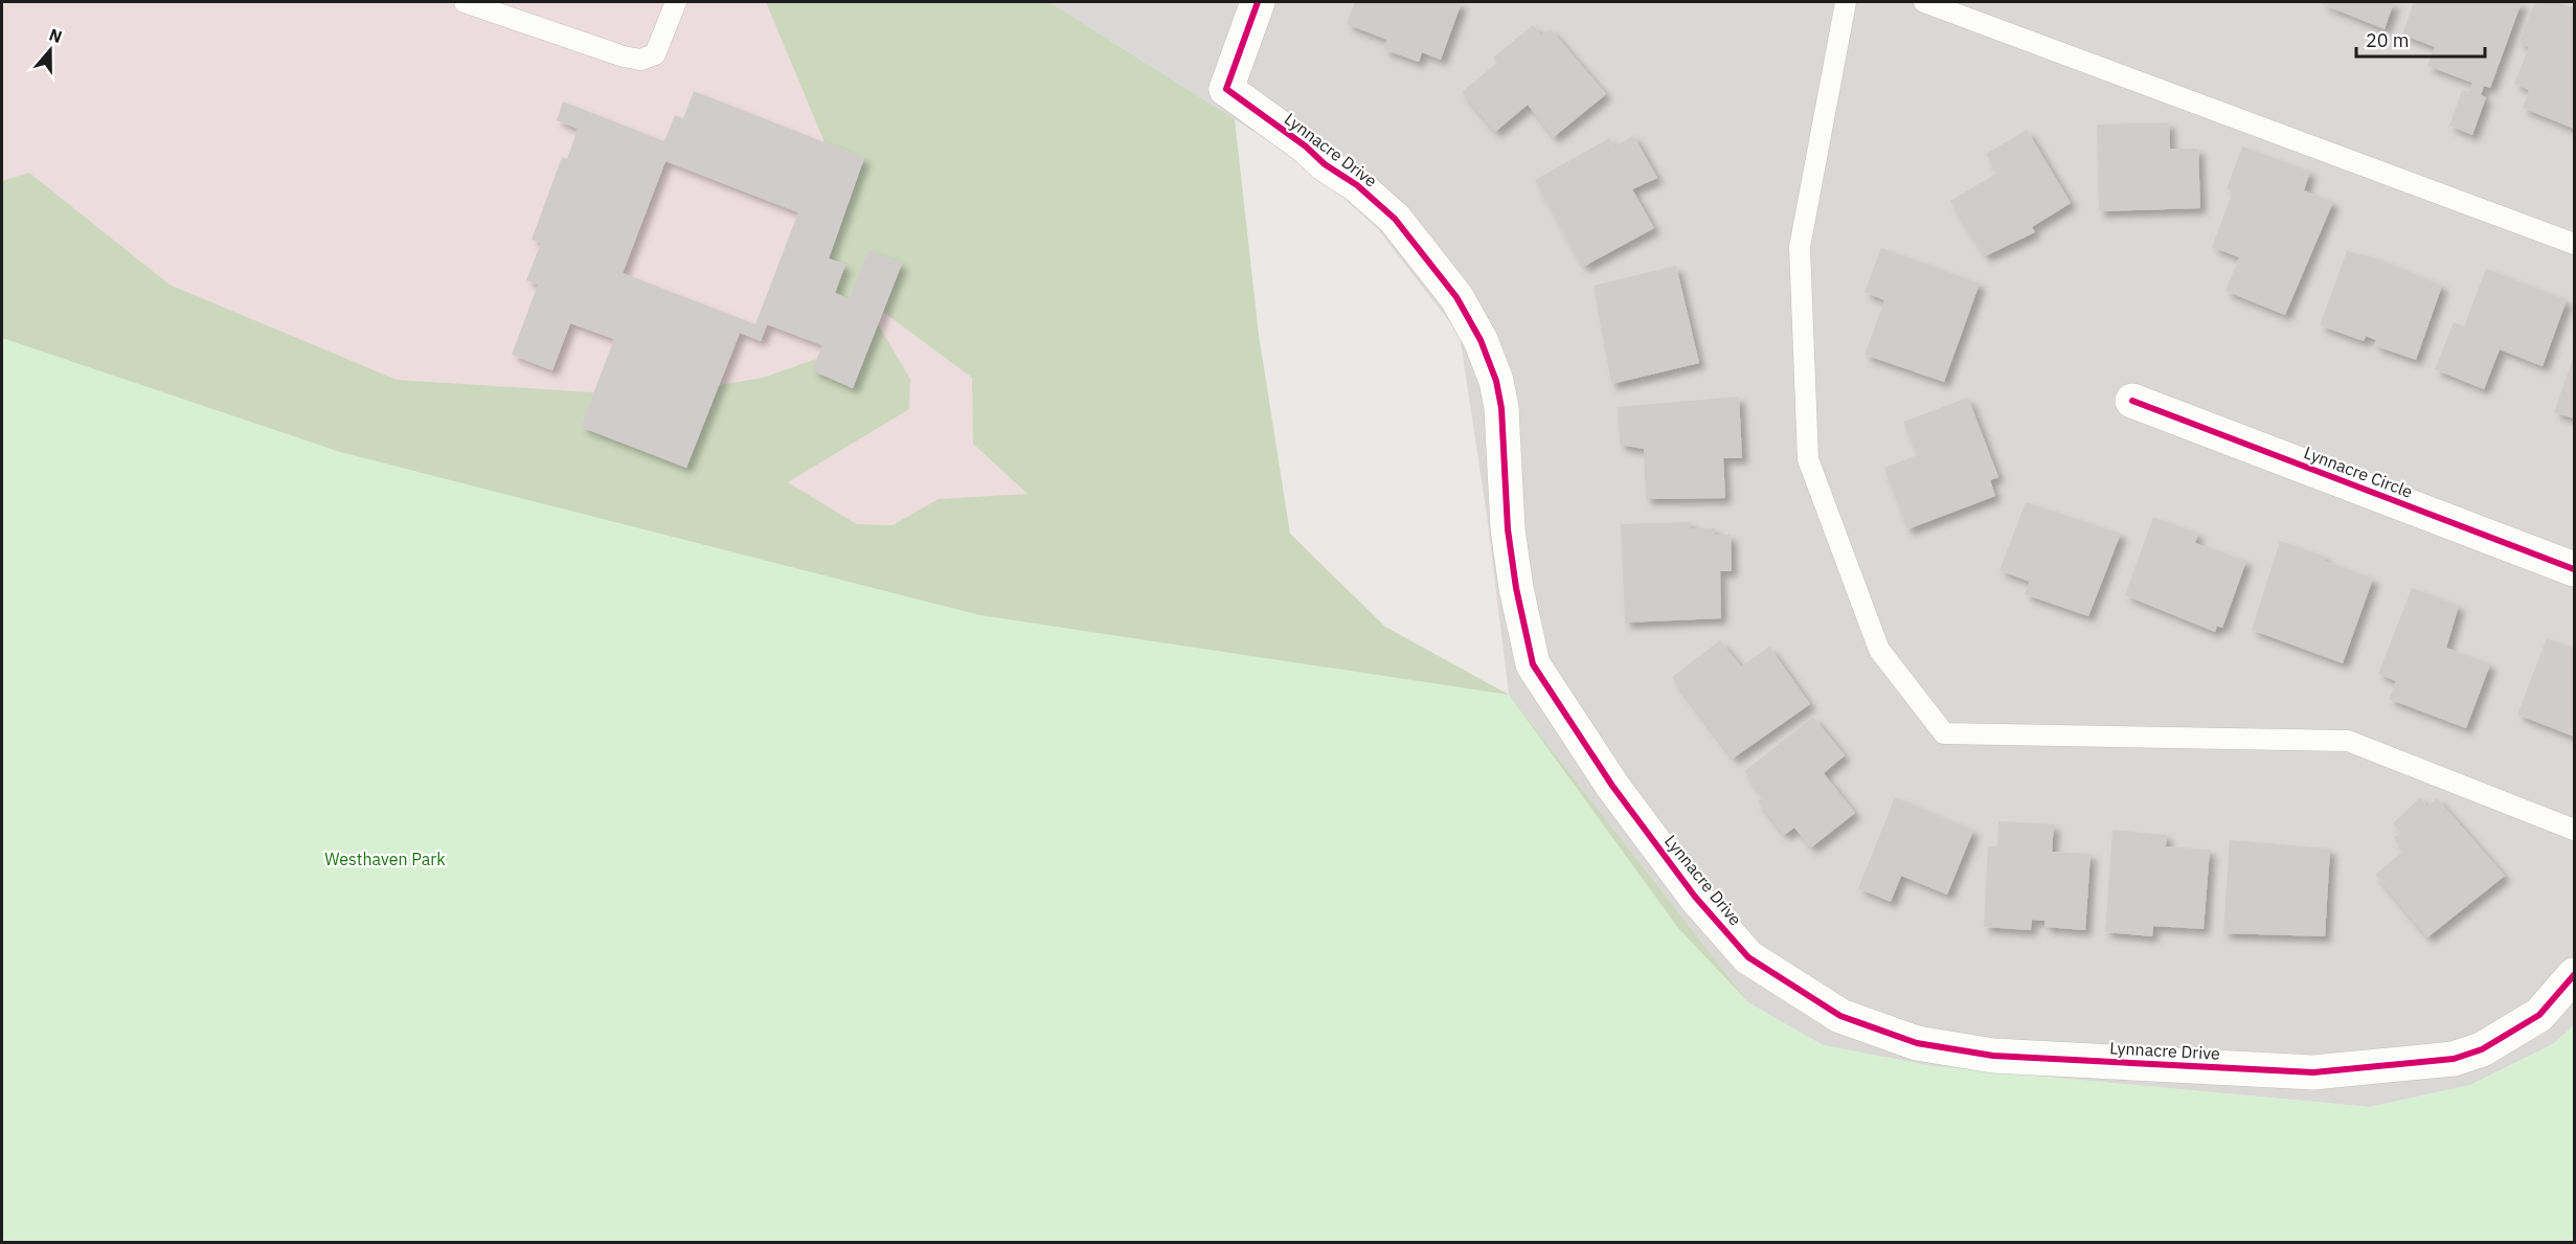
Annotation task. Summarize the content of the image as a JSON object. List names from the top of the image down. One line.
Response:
{"streets":{"street":["Lynnacre Drive","Lynnacre Circle"]},"parks":["Westhaven Park"],"scale_bar":"20 m","north":"top"}
